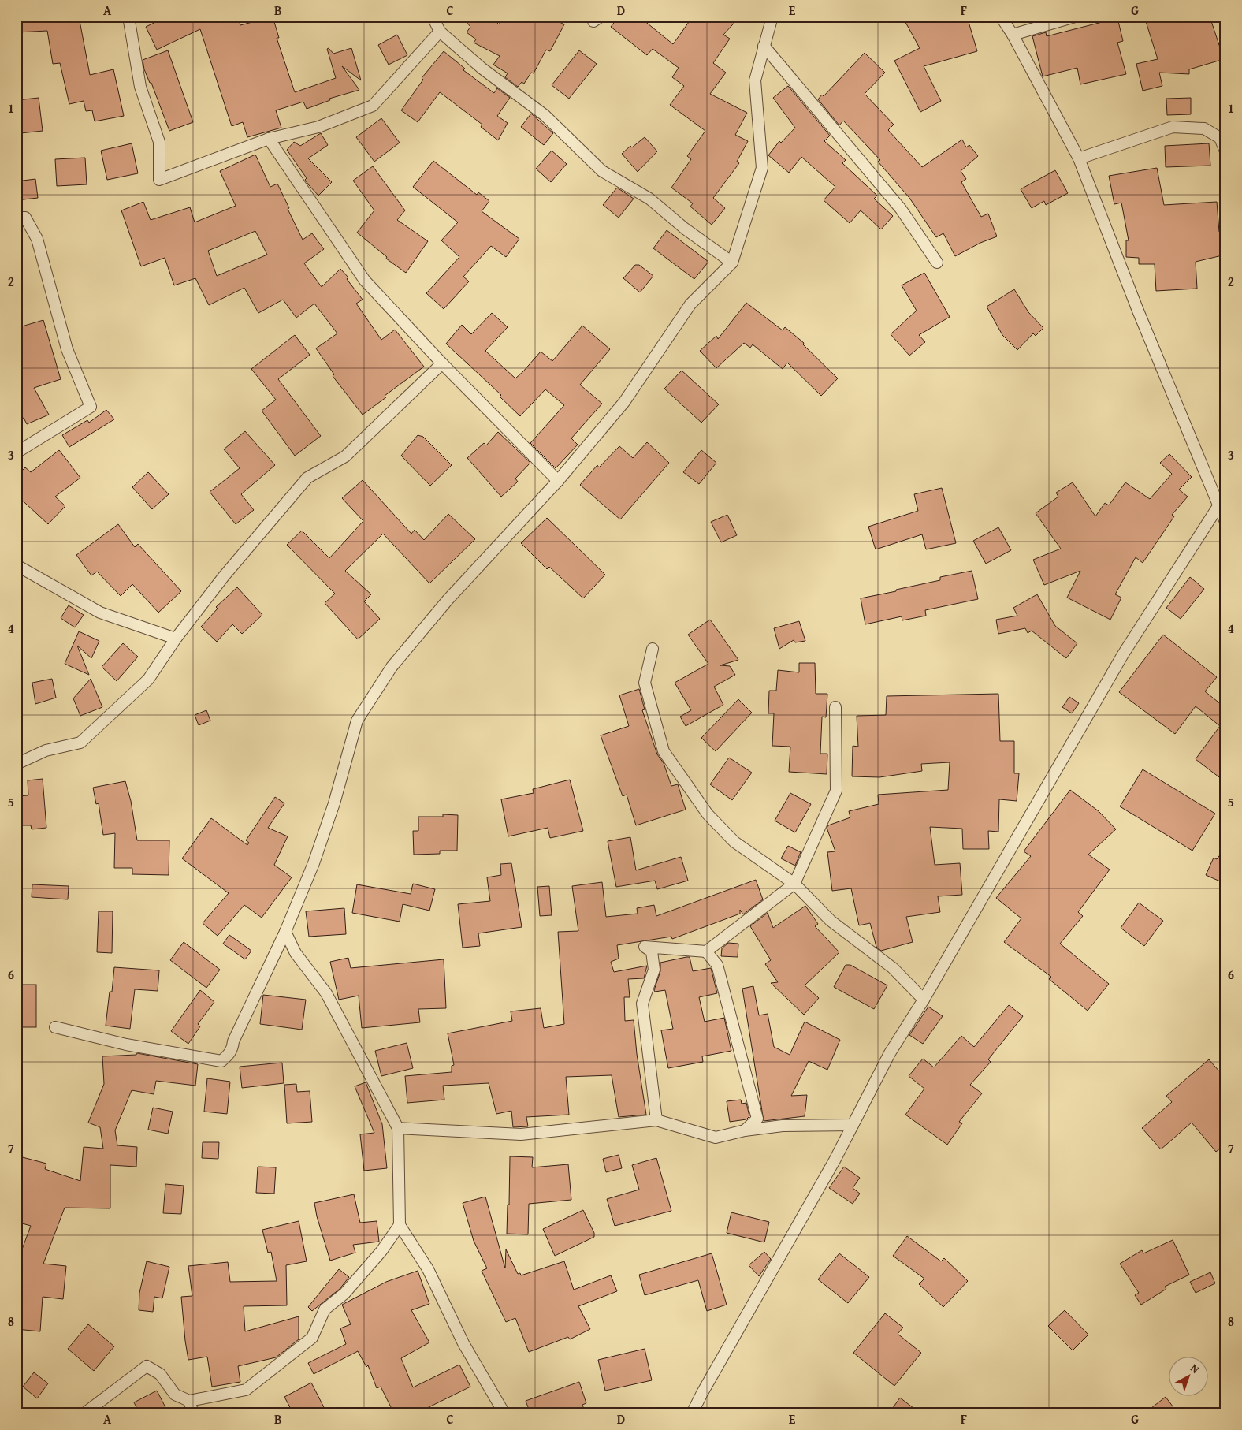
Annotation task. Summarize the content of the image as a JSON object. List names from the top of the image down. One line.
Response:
{"north":"top right","grid":{"columns":["A","B","C","D","E","F","G"],"rows":["1","2","3","4","5","6","7","8"]}}
